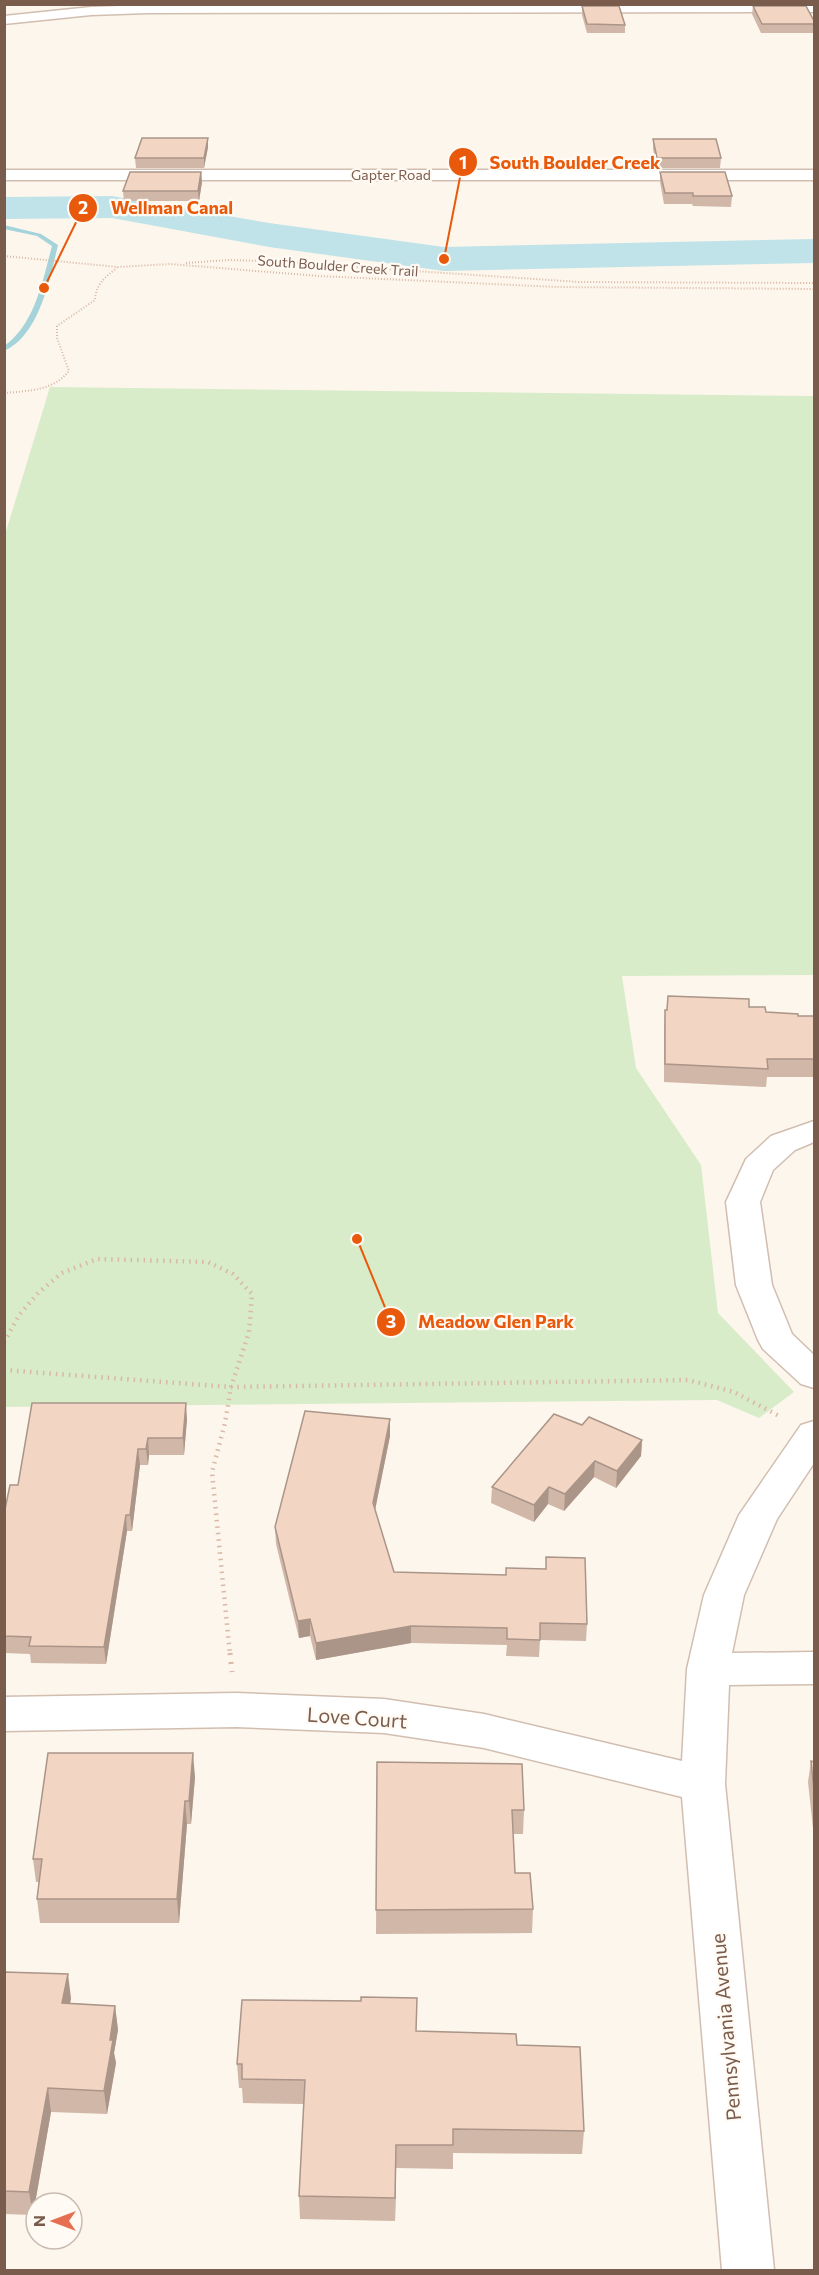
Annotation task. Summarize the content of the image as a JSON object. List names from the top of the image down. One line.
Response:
{"streets":{"street":["Gapter Road","Love Court","Pennsylvania Avenue"],"path":["South Boulder Creek Trail"]},"crossings":[["Love Court","Pennsylvania Avenue"]],"places":["South Boulder Creek","Wellman Canal","Meadow Glen Park"],"north":"left"}
